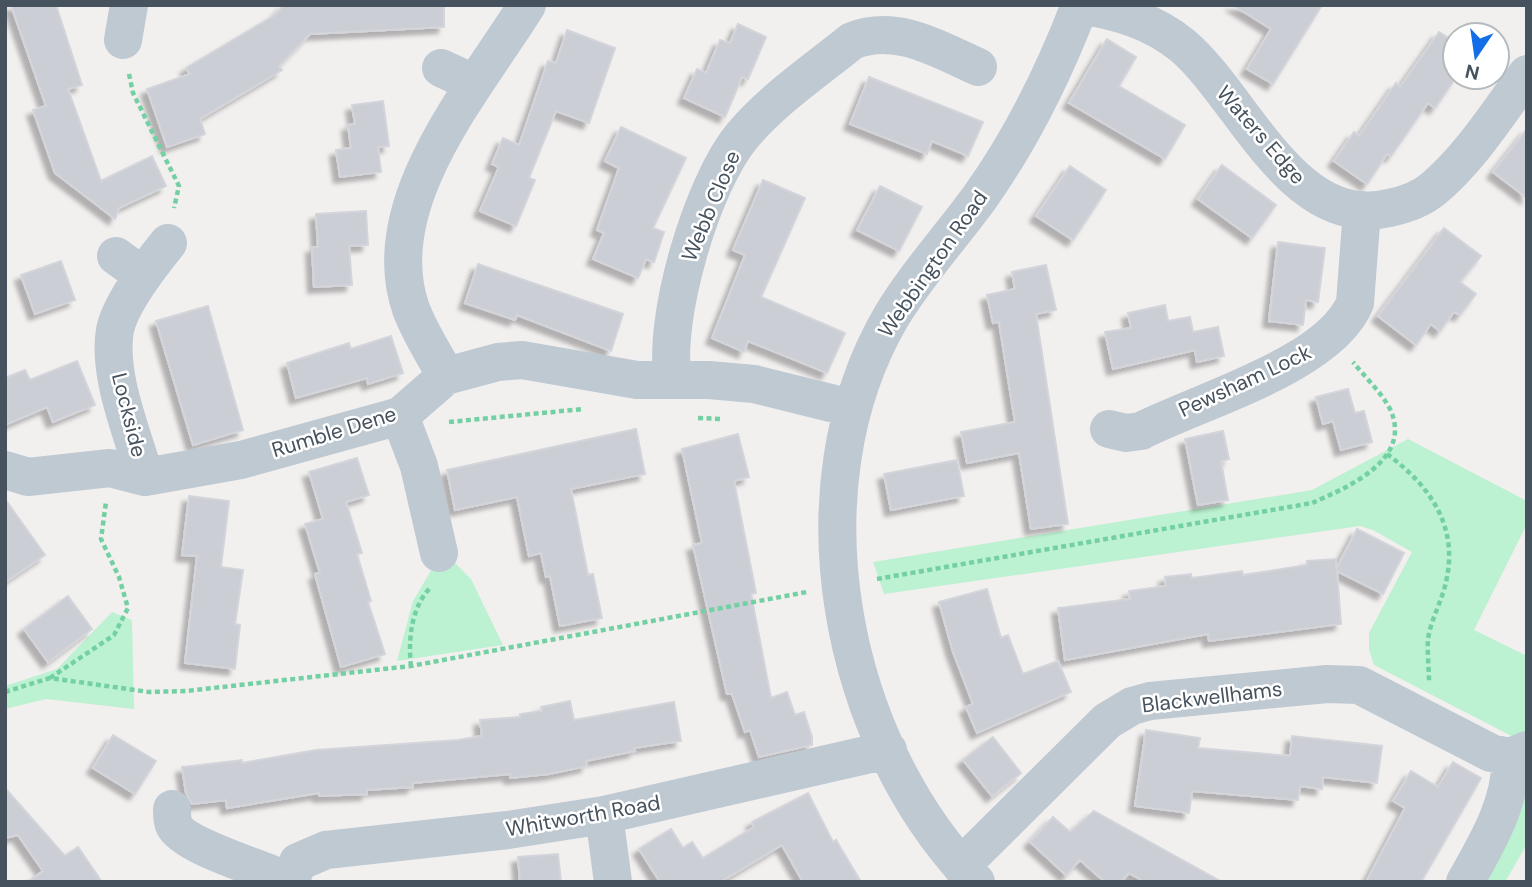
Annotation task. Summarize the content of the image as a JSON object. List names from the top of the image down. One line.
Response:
{"streets":{"street":["Waters Edge","Webb Close","Webbington Road","Pewsham Lock","Lockside","Rumble Dene","Blackwellhams","Whitworth Road"]},"crossings":[["Waters Edge","Webbington Road"],["Waters Edge","Pewsham Lock"],["Webb Close","Rumble Dene"],["Webbington Road","Rumble Dene"],["Webbington Road","Blackwellhams"],["Webbington Road","Whitworth Road"],["Lockside","Rumble Dene"]],"north":"bottom"}
